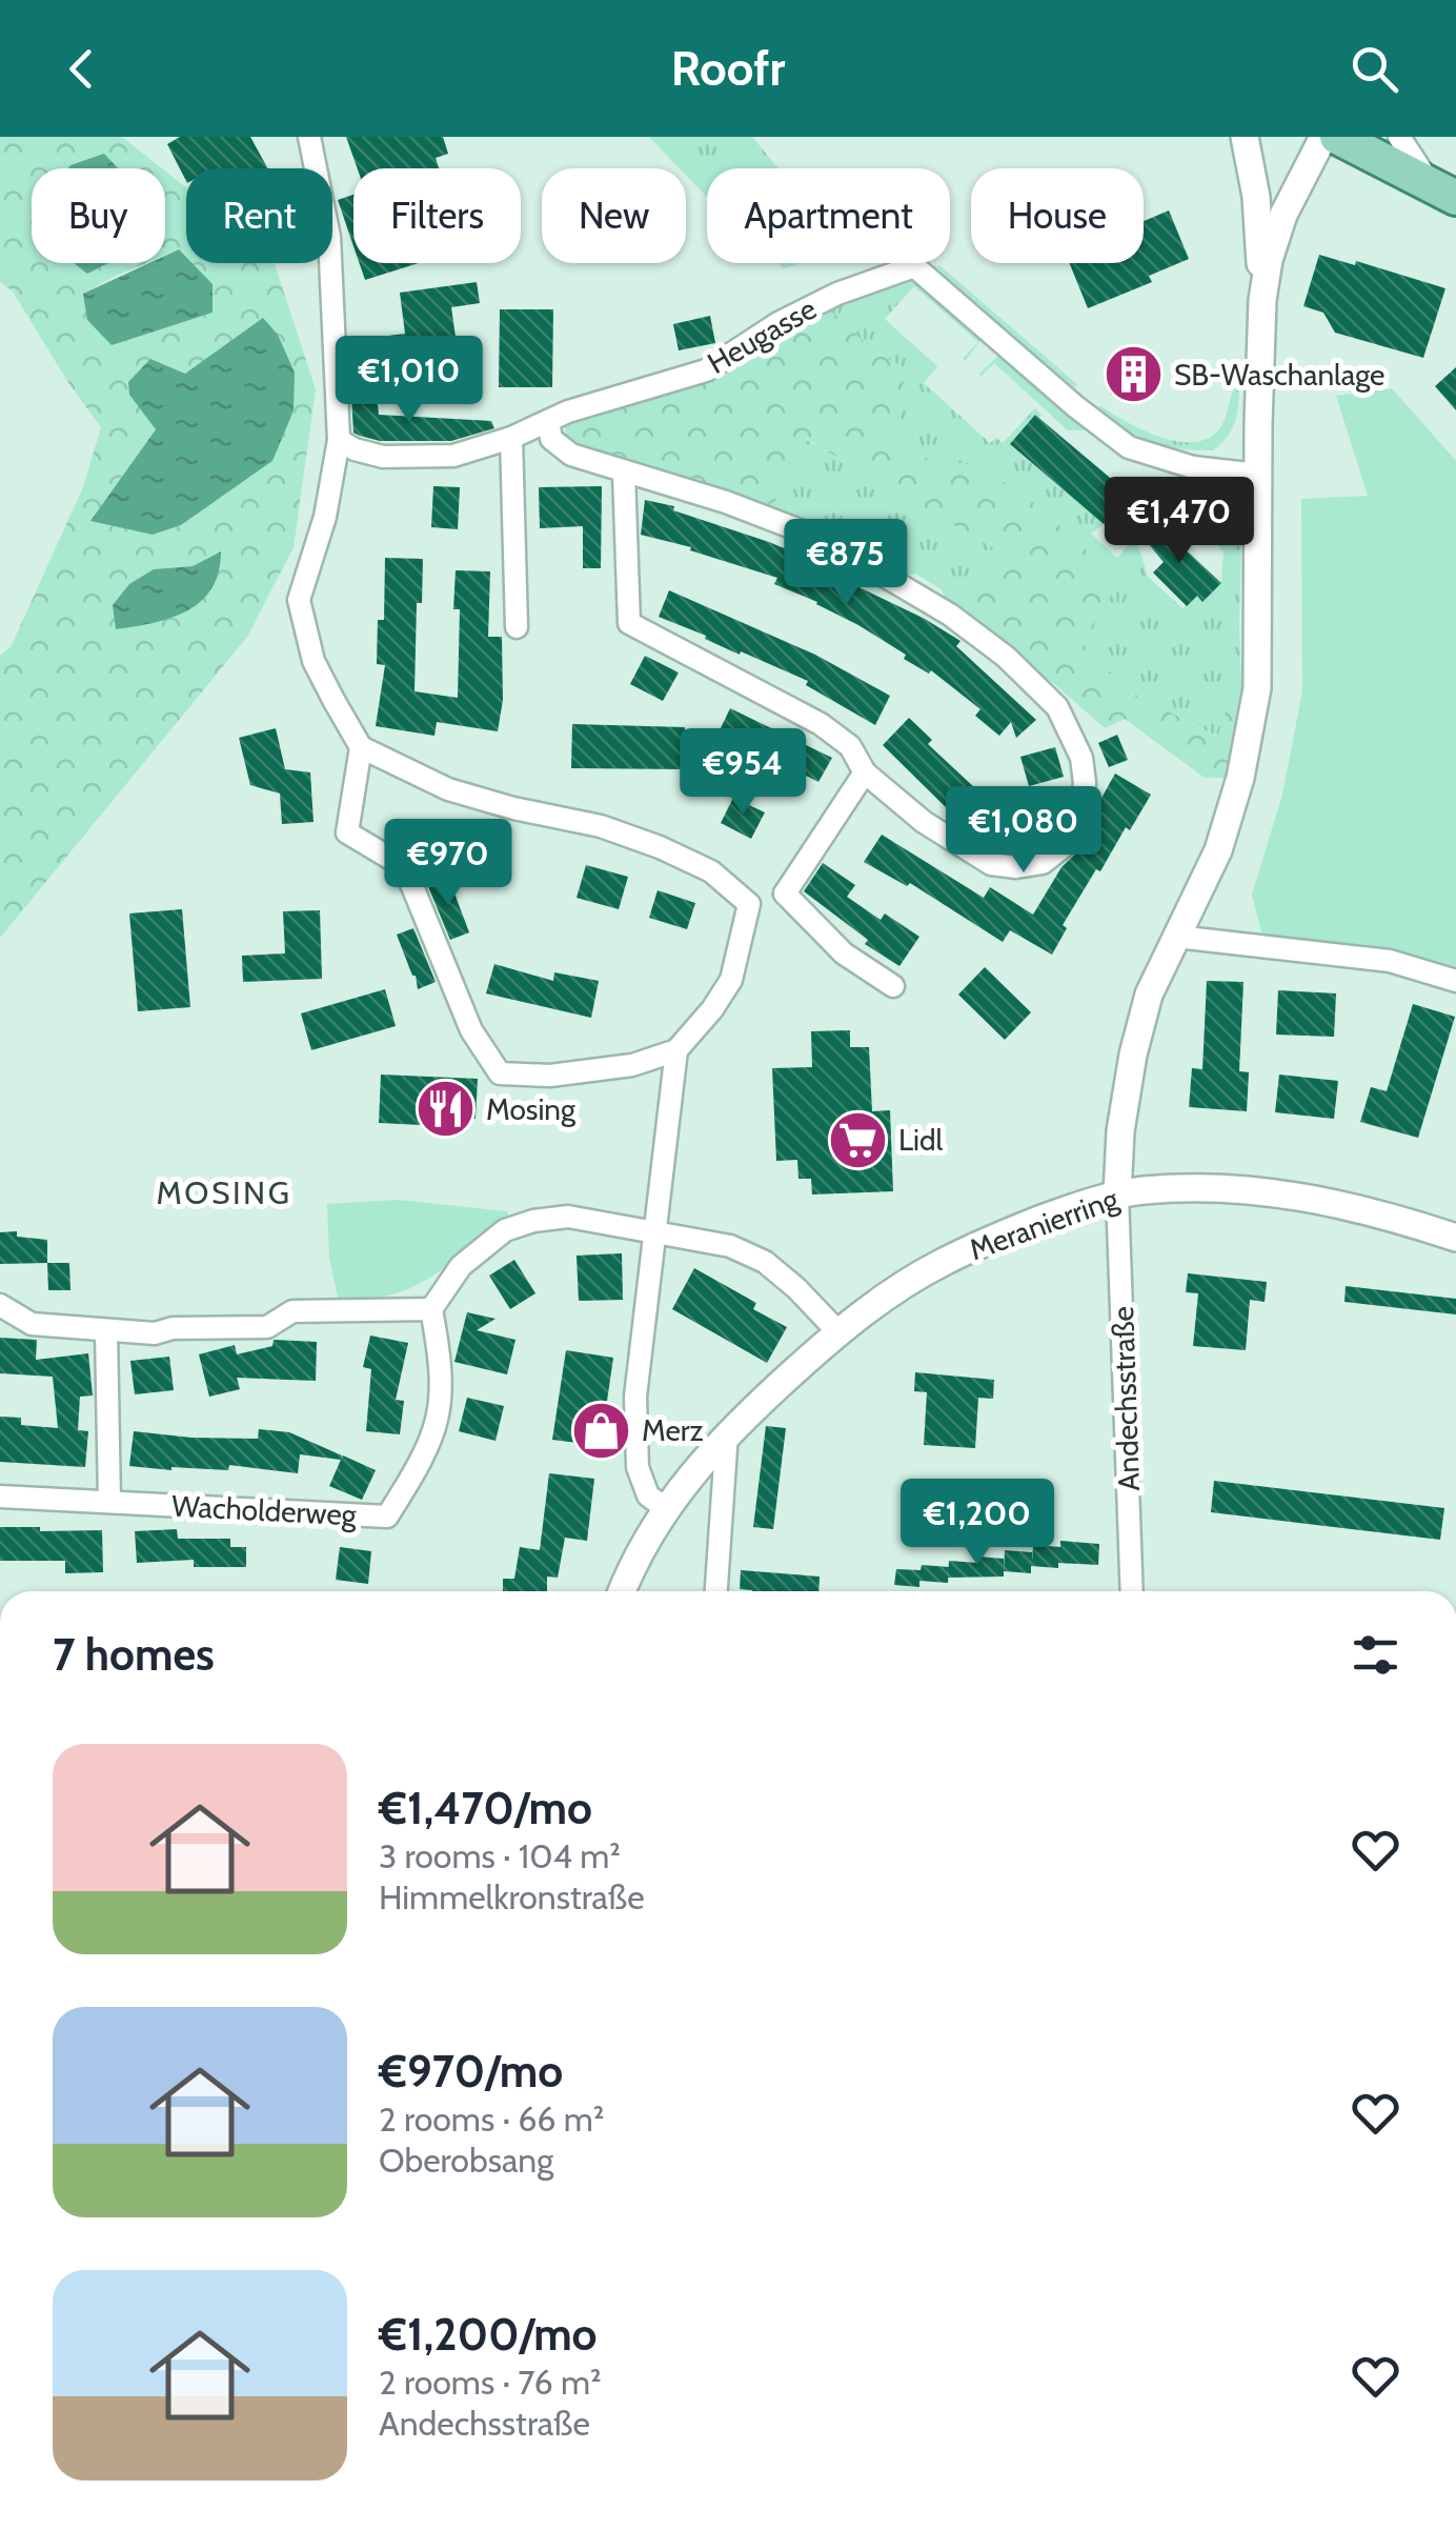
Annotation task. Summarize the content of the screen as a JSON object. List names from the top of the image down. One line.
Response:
{"streets":{"street":["Heugasse","Meranierring","Andechsstraße","Wacholderweg"]},"crossings":[["Meranierring","Andechsstraße"]],"districts":["MOSING"],"places":{"building":["SB-Waschanlage"],"restaurant":["Mosing"],"supermarket":["Lidl"],"shop":["Merz"]},"page":{"header":"Roofr","chip":["Buy","Rent","Filters","New","Apartment","House"],"price":["€1,010","€1,470","€875","€954","€1,080","€970","€1,200"],"heading":"7 homes","list":[{"name":"€1,470/mo","note":"3 rooms · 104 m² · Himmelkronstraße"},{"name":"€970/mo","note":"2 rooms · 66 m² · Oberobsang"},{"name":"€1,200/mo","note":"2 rooms · 76 m² · Andechsstraße"}]}}
